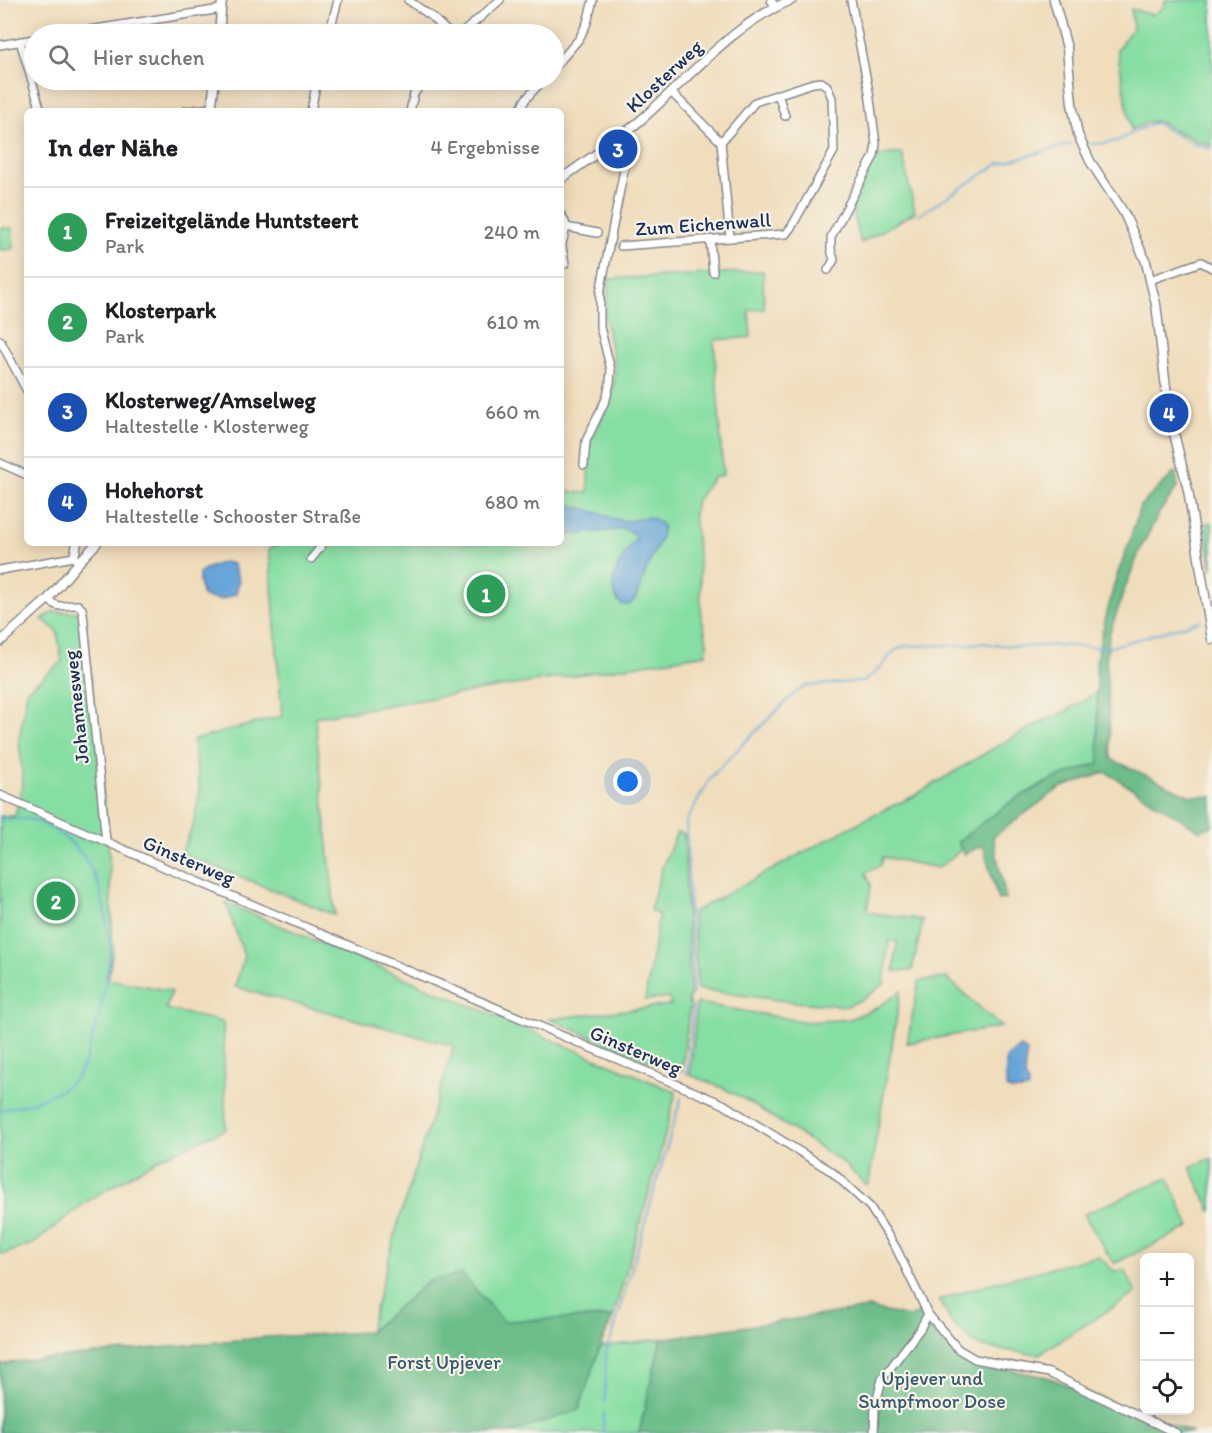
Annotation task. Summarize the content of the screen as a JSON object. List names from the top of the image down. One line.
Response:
{"streets":{"street":["Klosterweg","Zum Eichenwall","Johannesweg","Ginsterweg"]},"crossings":[["Johannesweg","Ginsterweg"]],"parks":["Forst Upjever","Upjever und Sumpfmoor Dose"],"page":{"search":"Hier suchen","heading":["In der Nähe","4 Ergebnisse"],"pins":["3","4","1","2"],"list":[{"mark":"1","name":"Freizeitgelände Huntsteert","note":"Park","value":"240 m"},{"mark":"2","name":"Klosterpark","note":"Park","value":"610 m"},{"mark":"3","name":"Klosterweg/Amselweg","note":"Haltestelle · Klosterweg","value":"660 m"},{"mark":"4","name":"Hohehorst","note":"Haltestelle · Schooster Straße","value":"680 m"}],"map_buttons":["+","−"]}}
